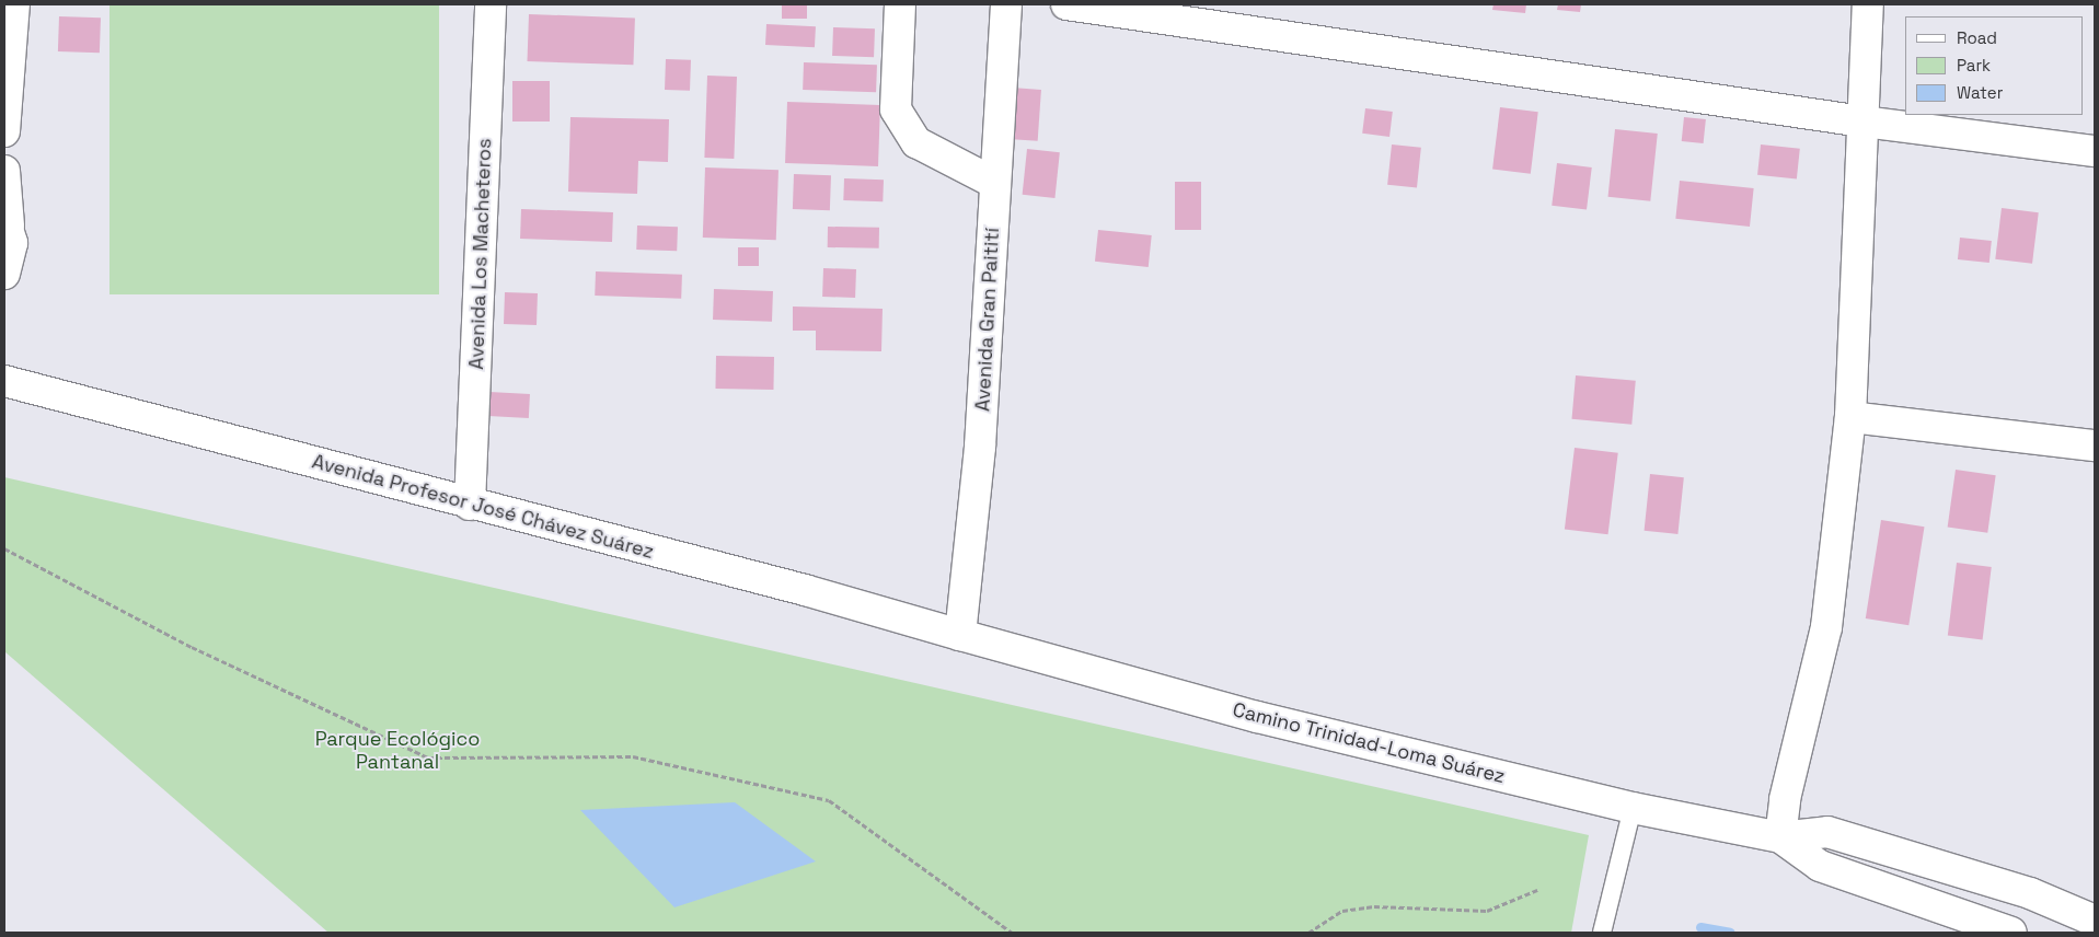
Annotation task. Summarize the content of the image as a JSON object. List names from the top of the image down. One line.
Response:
{"streets":{"street":["Avenida Los Macheteros","Avenida Gran Paitití","Avenida Profesor José Chávez Suárez","Camino Trinidad-Loma Suárez"]},"crossings":[["Avenida Los Macheteros","Avenida Profesor José Chávez Suárez"],["Avenida Gran Paitití","Avenida Profesor José Chávez Suárez"],["Avenida Gran Paitití","Camino Trinidad-Loma Suárez"],["Avenida Profesor José Chávez Suárez","Camino Trinidad-Loma Suárez"]],"parks":["Parque Ecológico Pantanal"],"legend":["Road","Park","Water"]}
